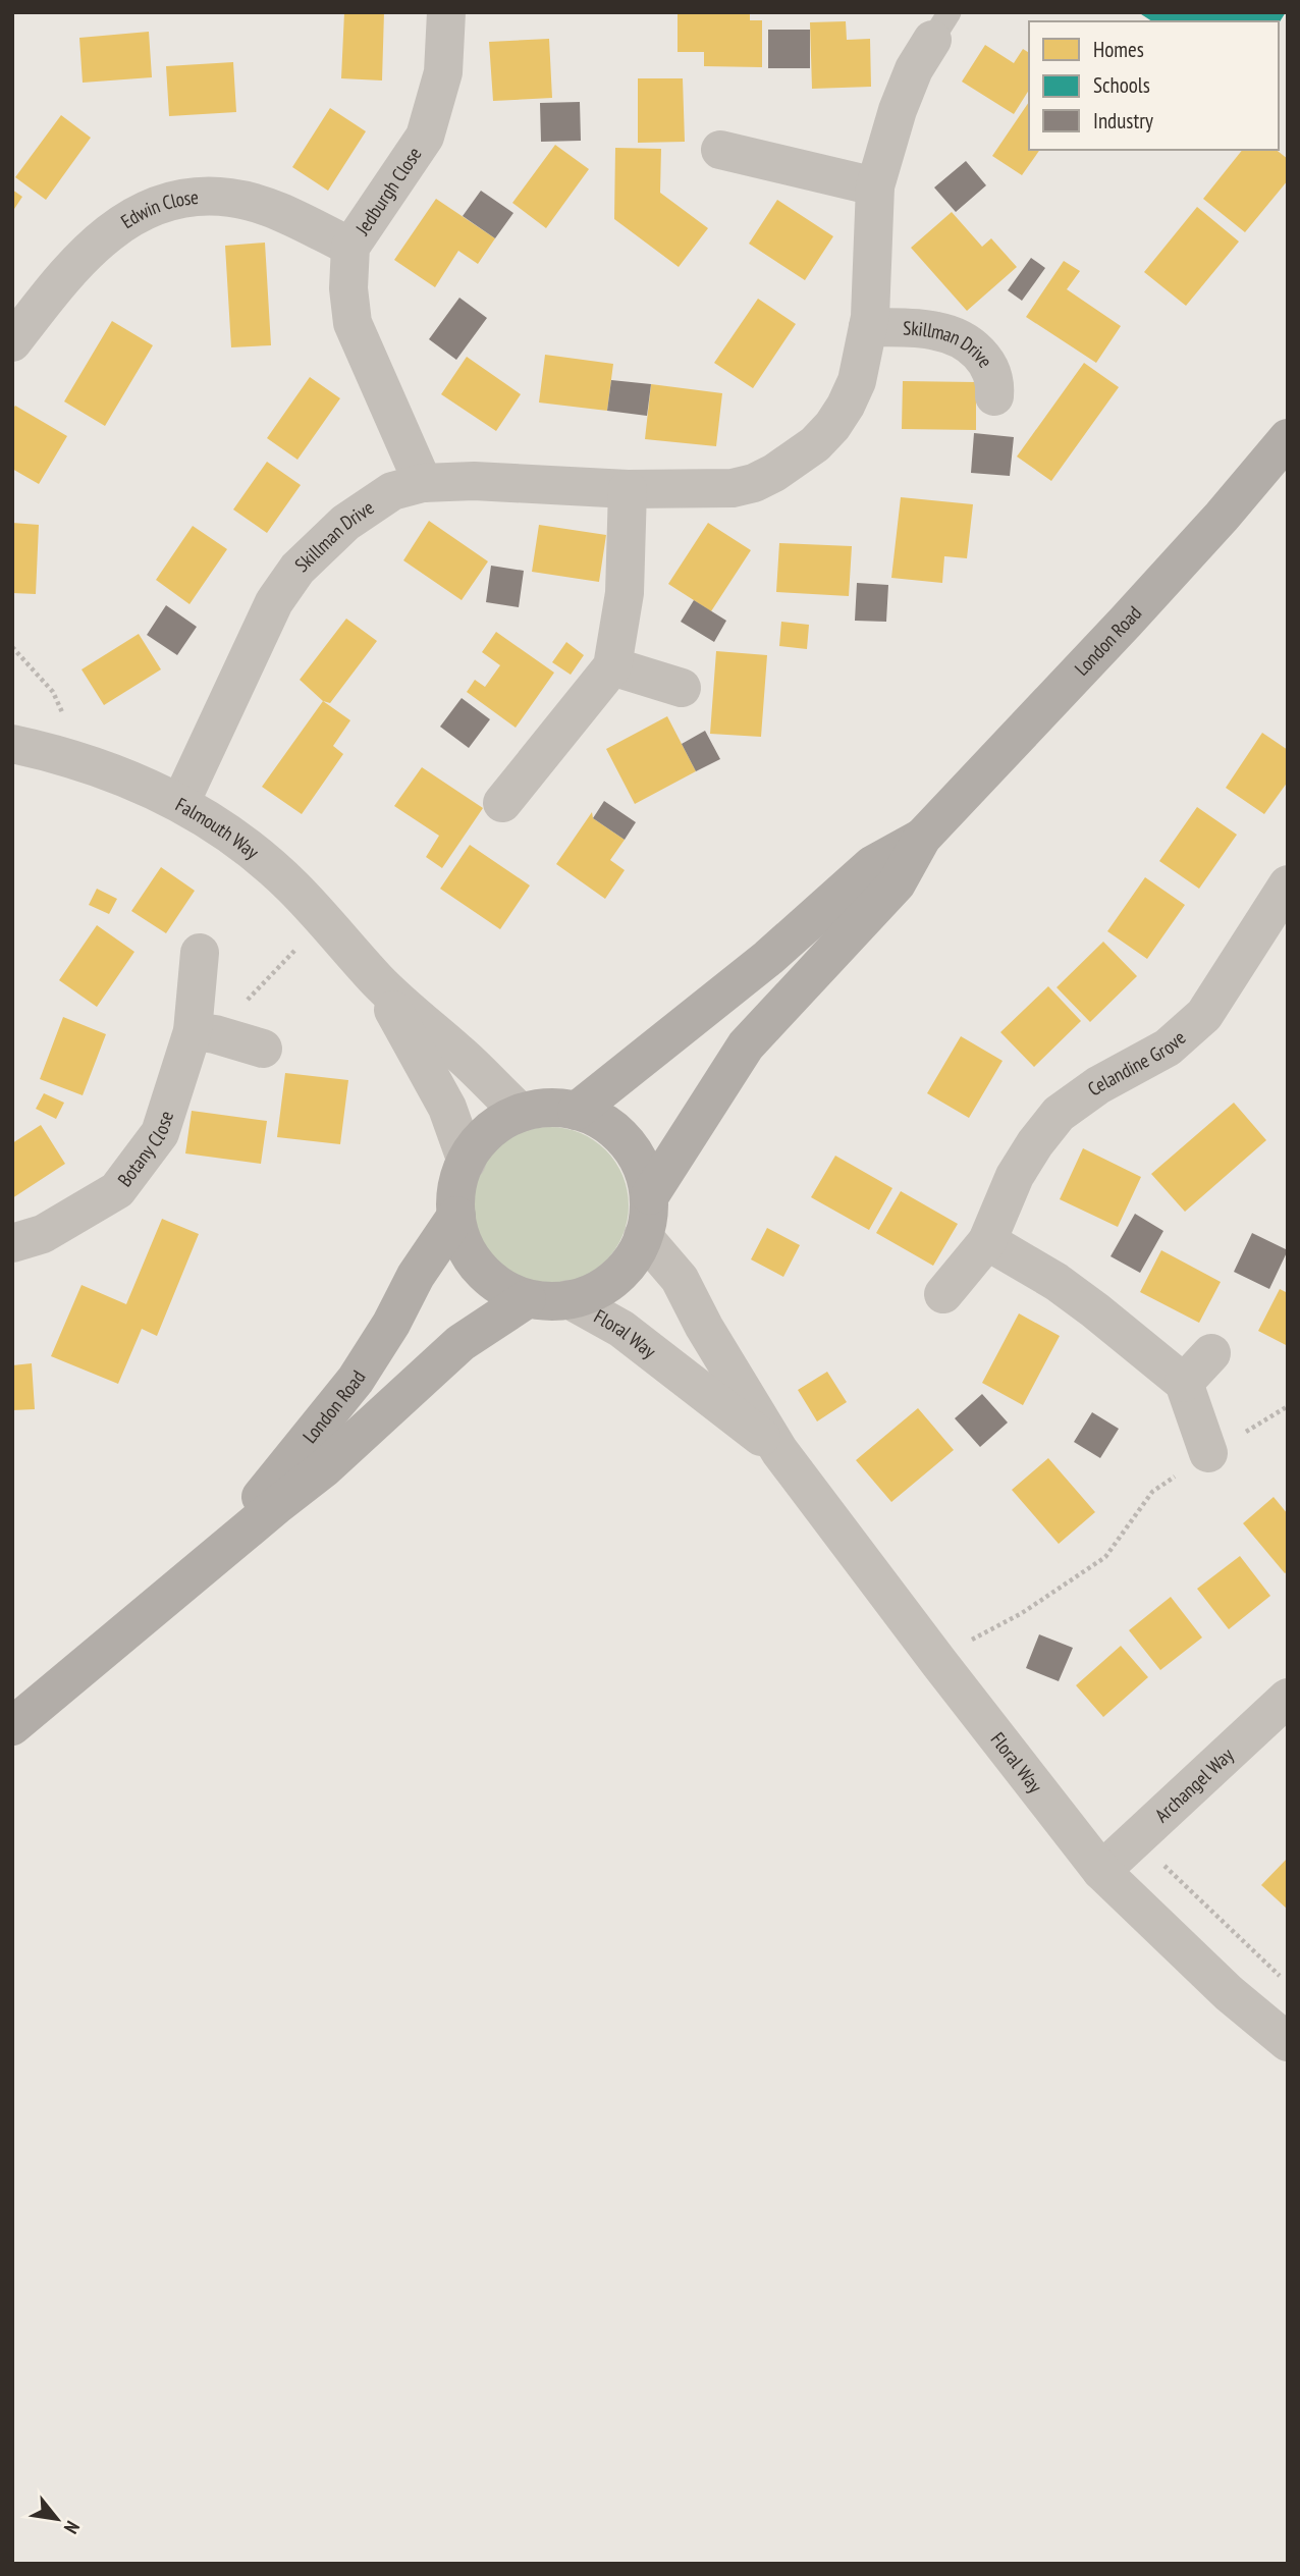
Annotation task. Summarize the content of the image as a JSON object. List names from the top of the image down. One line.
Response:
{"streets":{"main road":["London Road"],"street":["Jedburgh Close","Edwin Close","Skillman Drive","Falmouth Way","Celandine Grove","Botany Close","Floral Way","Archangel Way"]},"crossings":[["Jedburgh Close","Edwin Close"],["Jedburgh Close","Skillman Drive"],["Skillman Drive","Falmouth Way"],["London Road","Falmouth Way"],["London Road","Floral Way"],["Falmouth Way","Floral Way"],["Floral Way","Archangel Way"]],"legend":["Homes","Schools","Industry"],"north":"bottom right"}
